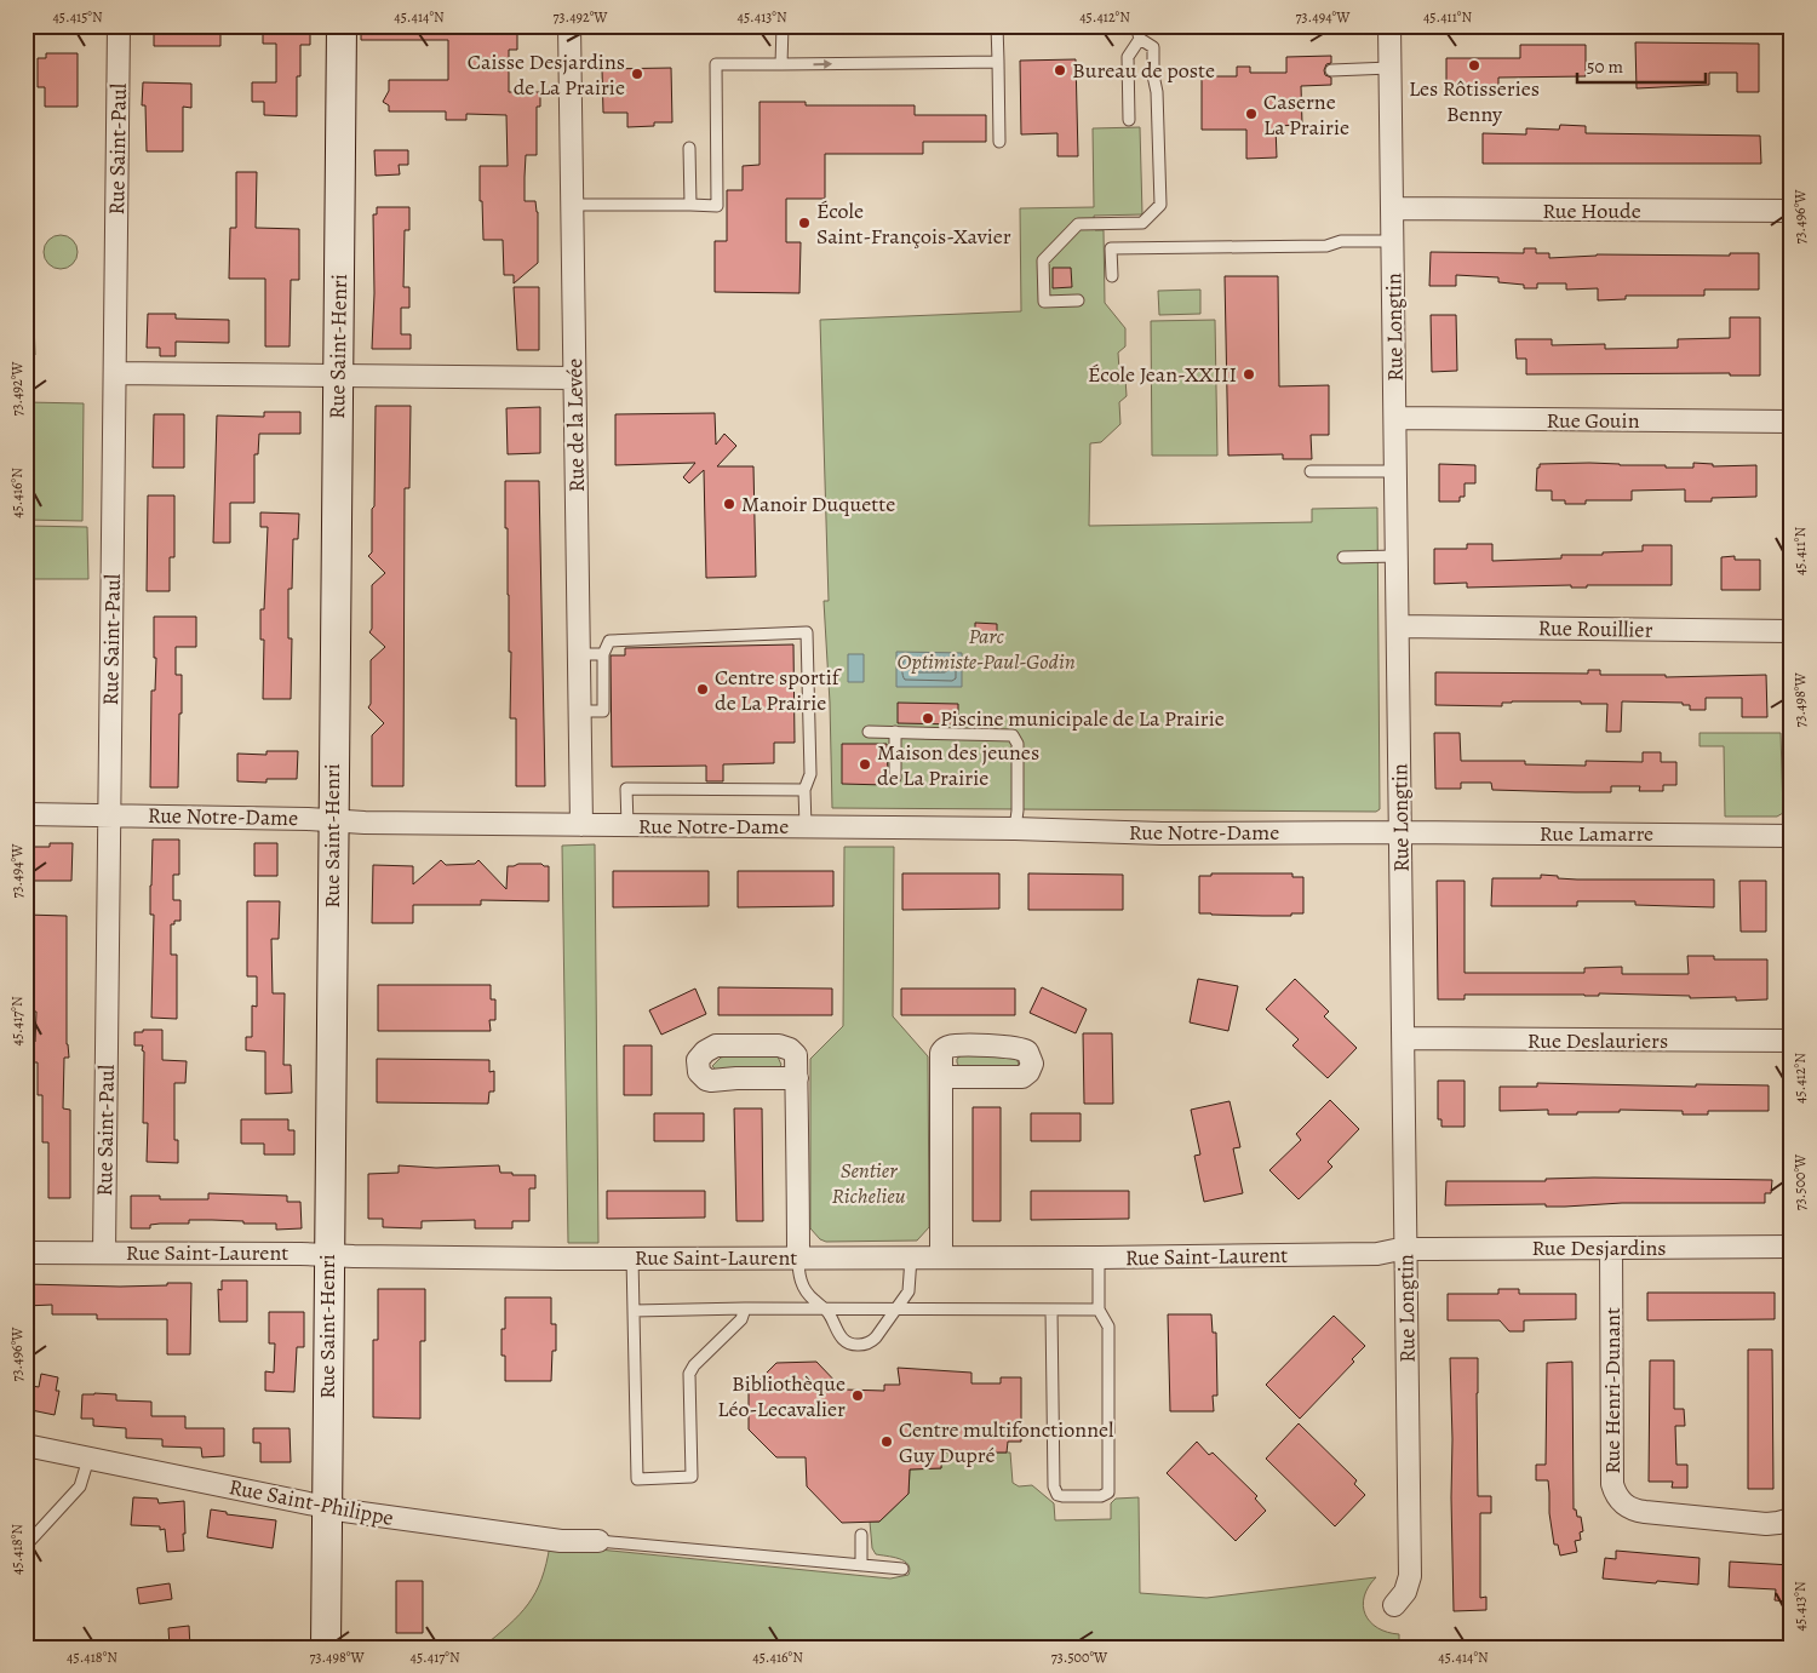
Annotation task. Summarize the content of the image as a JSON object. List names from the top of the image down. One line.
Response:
{"streets":{"street":["Rue Saint-Paul","Rue Houde","Rue Longtin","Rue Saint-Henri","Rue Gouin","Rue de la Levée","Rue Rouillier","Rue Notre-Dame","Rue Lamarre","Rue Deslauriers","Rue Desjardins","Rue Saint-Laurent","Rue Henri-Dunant","Rue Saint-Philippe"]},"crossings":[["Rue Saint-Paul","Rue Notre-Dame"],["Rue Saint-Paul","Rue Saint-Laurent"],["Rue Houde","Rue Longtin"],["Rue Longtin","Rue Gouin"],["Rue Longtin","Rue Rouillier"],["Rue Longtin","Rue Notre-Dame"],["Rue Longtin","Rue Lamarre"],["Rue Longtin","Rue Deslauriers"],["Rue Longtin","Rue Desjardins"],["Rue Longtin","Rue Saint-Laurent"],["Rue Saint-Henri","Rue Notre-Dame"],["Rue Saint-Henri","Rue Saint-Laurent"],["Rue Saint-Henri","Rue Saint-Philippe"],["Rue de la Levée","Rue Notre-Dame"],["Rue Notre-Dame","Rue Lamarre"],["Rue Desjardins","Rue Saint-Laurent"],["Rue Desjardins","Rue Henri-Dunant"]],"parks":["Parc Optimiste-Paul-Godin","Sentier Richelieu"],"places":["Les Rôtisseries Benny","Bureau de poste","Caisse Desjardins de La Prairie","Caserne La Prairie","École Saint-François-Xavier","École Jean-XXIII","Manoir Duquette","Centre sportif de La Prairie","Piscine municipale de La Prairie","Maison des jeunes de La Prairie","Bibliothèque Léo-Lecavalier","Centre multifonctionnel Guy Dupré"],"scale_bar":"50 m","coordinates":["45.415°N","45.414°N","73.492°W","45.413°N","45.412°N","73.494°W","45.411°N","73.496°W","45.416°N","73.498°W","45.417°N","73.500°W","45.418°N"]}
